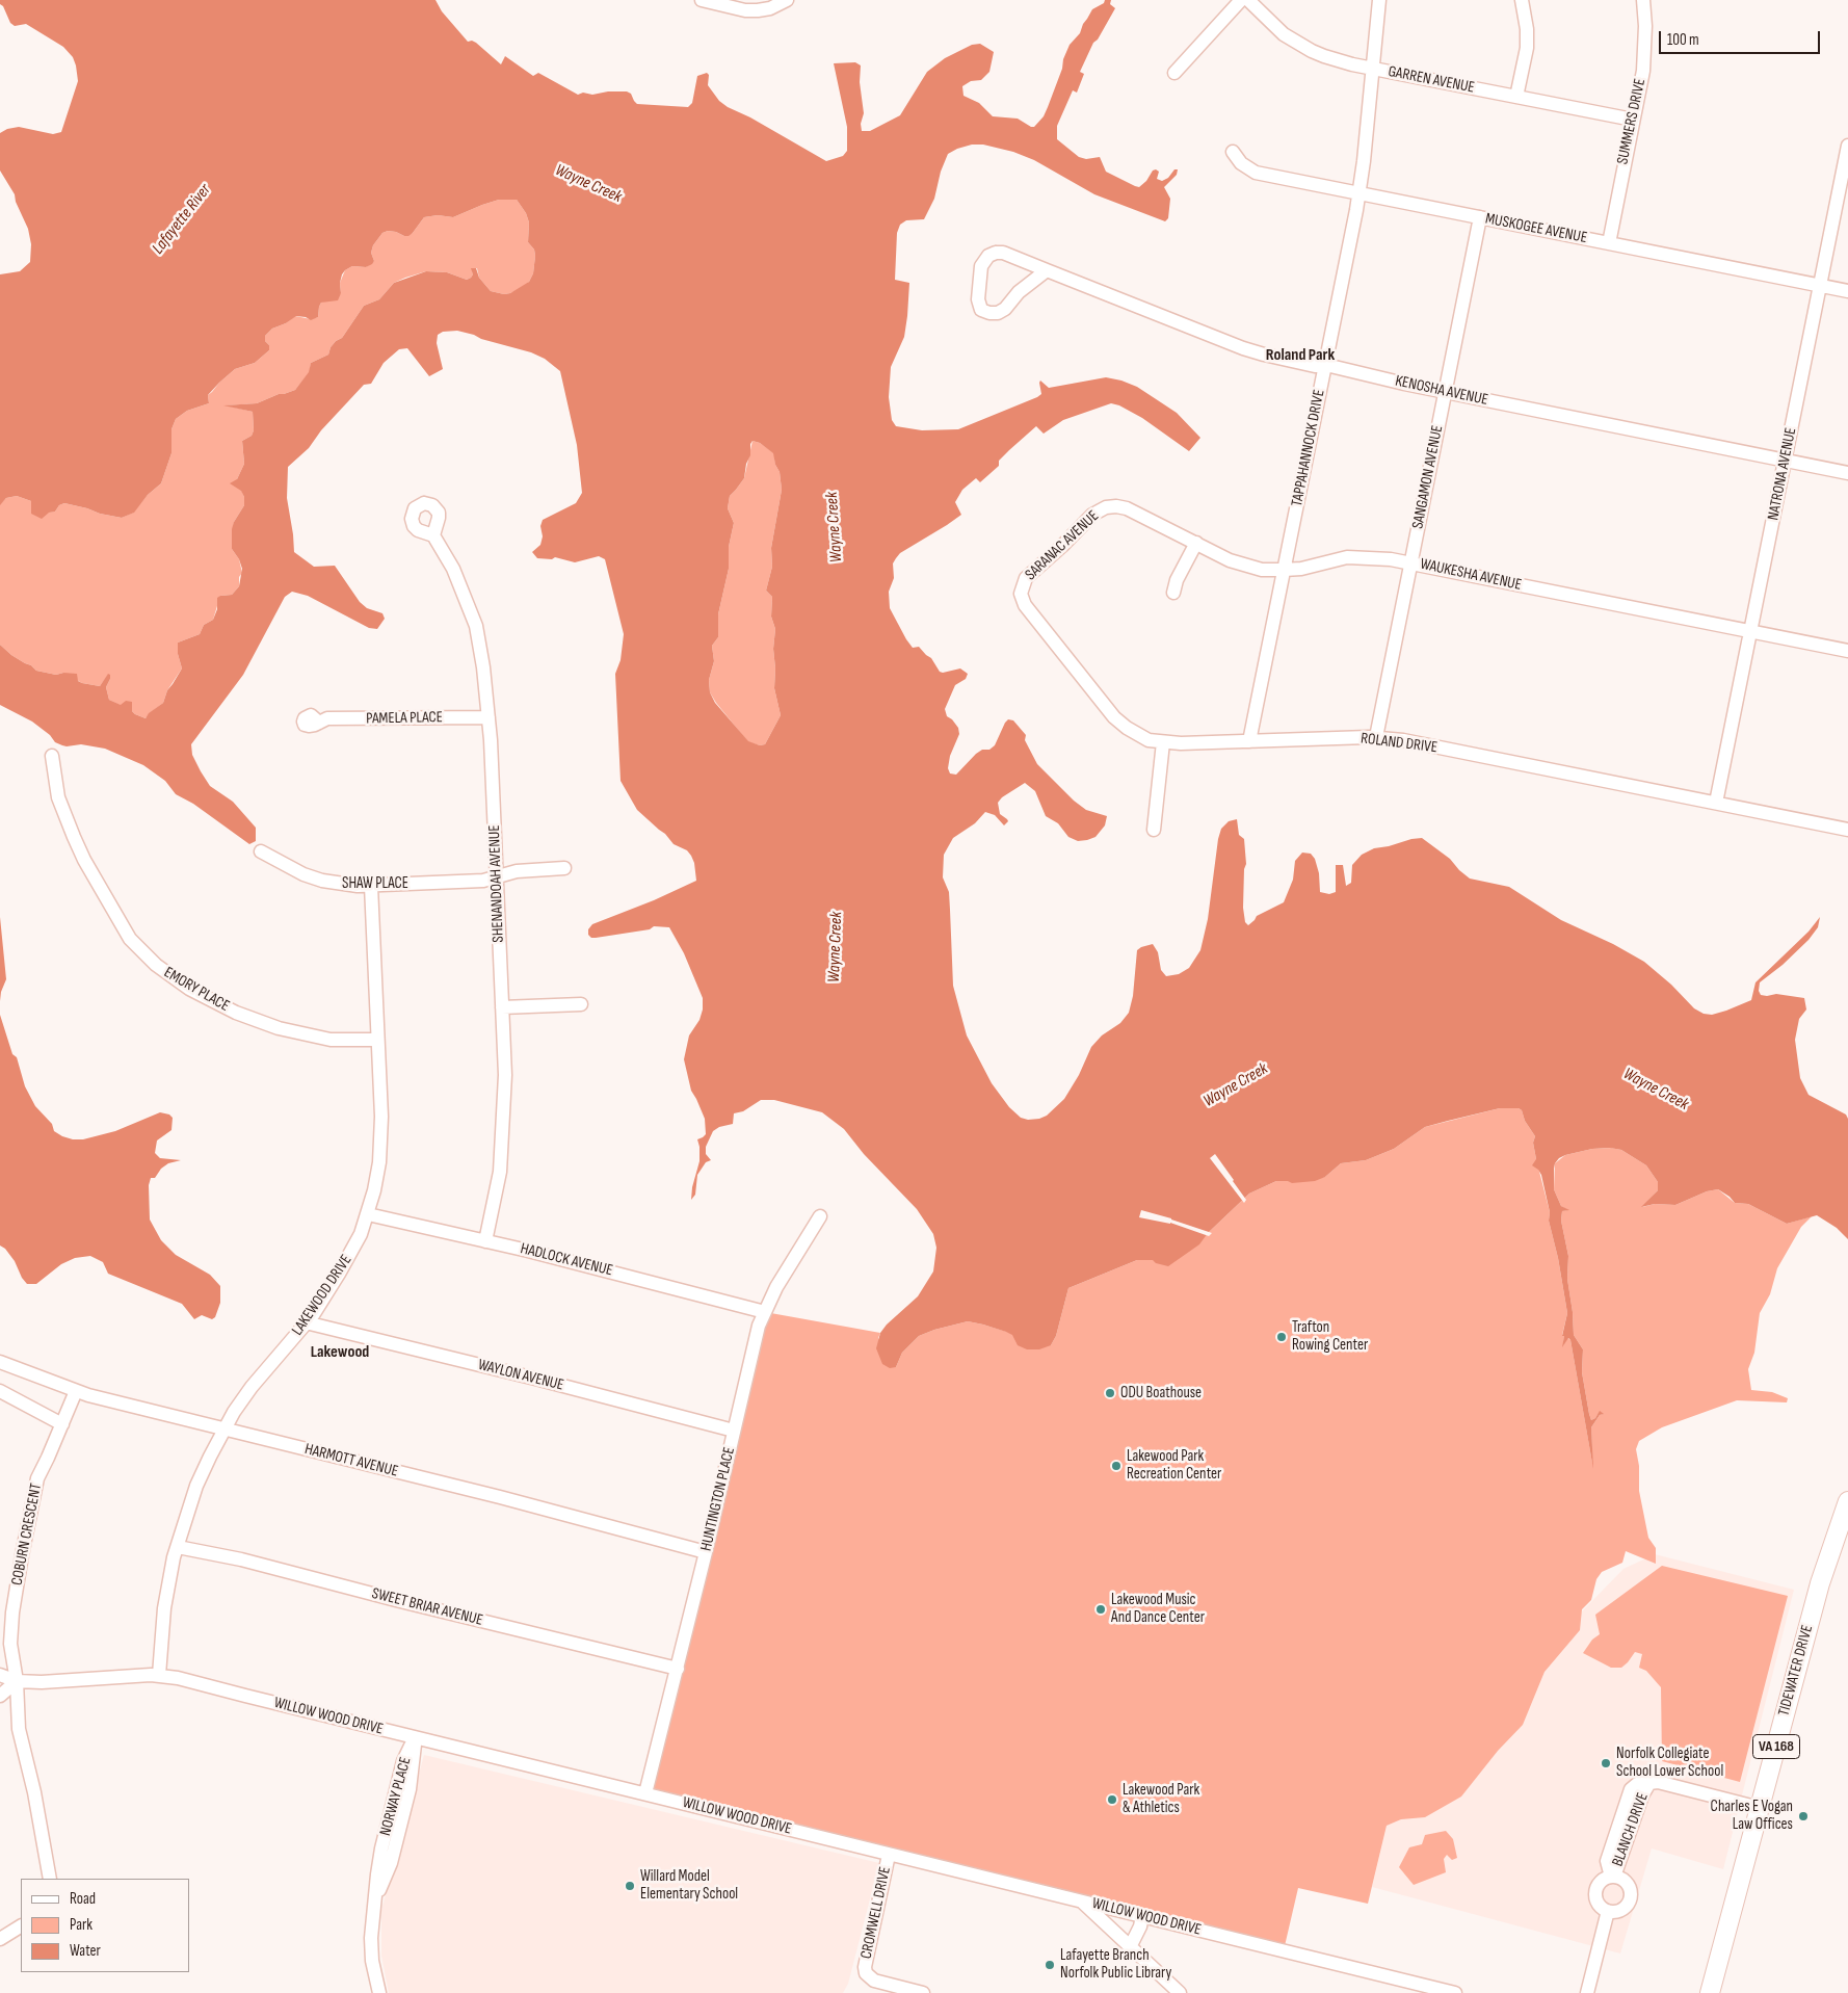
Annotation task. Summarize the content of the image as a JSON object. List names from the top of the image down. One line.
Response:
{"streets":{"highway":["TIDEWATER DRIVE","VA 168"],"street":["GARREN AVENUE","SUMMERS DRIVE","MUSKOGEE AVENUE","KENOSHA AVENUE","TAPPAHANNOCK DRIVE","NATRONA AVENUE","SANGAMON AVENUE","SARANAC AVENUE","WAUKESHA AVENUE","PAMELA PLACE","ROLAND DRIVE","SHAW PLACE","SHENANDOAH AVENUE","EMORY PLACE","HADLOCK AVENUE","LAKEWOOD DRIVE","WAYLON AVENUE","HARMOTT AVENUE","HUNTINGTON PLACE","COBURN CRESCENT","SWEET BRIAR AVENUE","WILLOW WOOD DRIVE","NORWAY PLACE","BLANCH DRIVE","CROMWELL DRIVE"]},"crossings":[["GARREN AVENUE","SUMMERS DRIVE"],["GARREN AVENUE","TAPPAHANNOCK DRIVE"],["SUMMERS DRIVE","MUSKOGEE AVENUE"],["MUSKOGEE AVENUE","TAPPAHANNOCK DRIVE"],["MUSKOGEE AVENUE","NATRONA AVENUE"],["MUSKOGEE AVENUE","SANGAMON AVENUE"],["KENOSHA AVENUE","TAPPAHANNOCK DRIVE"],["KENOSHA AVENUE","NATRONA AVENUE"],["KENOSHA AVENUE","SANGAMON AVENUE"],["TAPPAHANNOCK DRIVE","WAUKESHA AVENUE"],["TAPPAHANNOCK DRIVE","ROLAND DRIVE"],["NATRONA AVENUE","WAUKESHA AVENUE"],["NATRONA AVENUE","ROLAND DRIVE"],["SANGAMON AVENUE","WAUKESHA AVENUE"],["SANGAMON AVENUE","ROLAND DRIVE"],["SARANAC AVENUE","WAUKESHA AVENUE"],["SARANAC AVENUE","ROLAND DRIVE"],["PAMELA PLACE","SHENANDOAH AVENUE"],["SHAW PLACE","SHENANDOAH AVENUE"],["SHAW PLACE","LAKEWOOD DRIVE"],["SHENANDOAH AVENUE","HADLOCK AVENUE"],["EMORY PLACE","LAKEWOOD DRIVE"],["HADLOCK AVENUE","LAKEWOOD DRIVE"],["HADLOCK AVENUE","HUNTINGTON PLACE"],["LAKEWOOD DRIVE","WAYLON AVENUE"],["LAKEWOOD DRIVE","HARMOTT AVENUE"],["LAKEWOOD DRIVE","SWEET BRIAR AVENUE"],["LAKEWOOD DRIVE","WILLOW WOOD DRIVE"],["WAYLON AVENUE","HUNTINGTON PLACE"],["HARMOTT AVENUE","HUNTINGTON PLACE"],["HARMOTT AVENUE","COBURN CRESCENT"],["HUNTINGTON PLACE","SWEET BRIAR AVENUE"],["HUNTINGTON PLACE","WILLOW WOOD DRIVE"],["COBURN CRESCENT","WILLOW WOOD DRIVE"],["TIDEWATER DRIVE","BLANCH DRIVE"],["WILLOW WOOD DRIVE","NORWAY PLACE"],["WILLOW WOOD DRIVE","CROMWELL DRIVE"]],"districts":["Roland Park","Lakewood"],"water":["Wayne Creek","Lafayette River"],"places":["Trafton Rowing Center","ODU Boathouse","Lakewood Park Recreation Center","Lakewood Music And Dance Center","Norfolk Collegiate School Lower School","Lakewood Park & Athletics","Charles E Vogan Law Offices","Willard Model Elementary School","Lafayette Branch Norfolk Public Library"],"legend":["Road","Park","Water"],"scale_bar":"100 m"}
